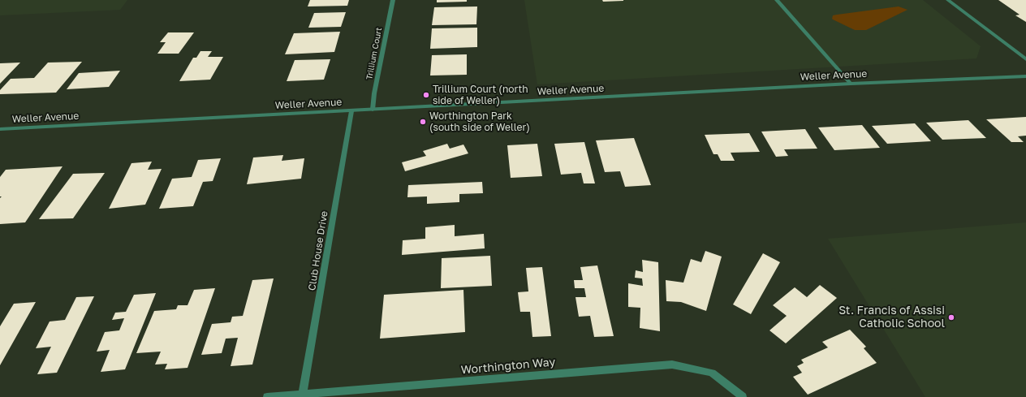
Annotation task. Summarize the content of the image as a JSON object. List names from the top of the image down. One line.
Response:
{"streets":{"street":["Trillium Court","Weller Avenue","Club House Drive","Worthington Way"]},"crossings":[["Trillium Court","Weller Avenue"],["Weller Avenue","Club House Drive"],["Club House Drive","Worthington Way"]],"places":["Trillium Court (north side of Weller)","Worthington Park (south side of Weller)","St. Francis of Assisi Catholic School"]}
